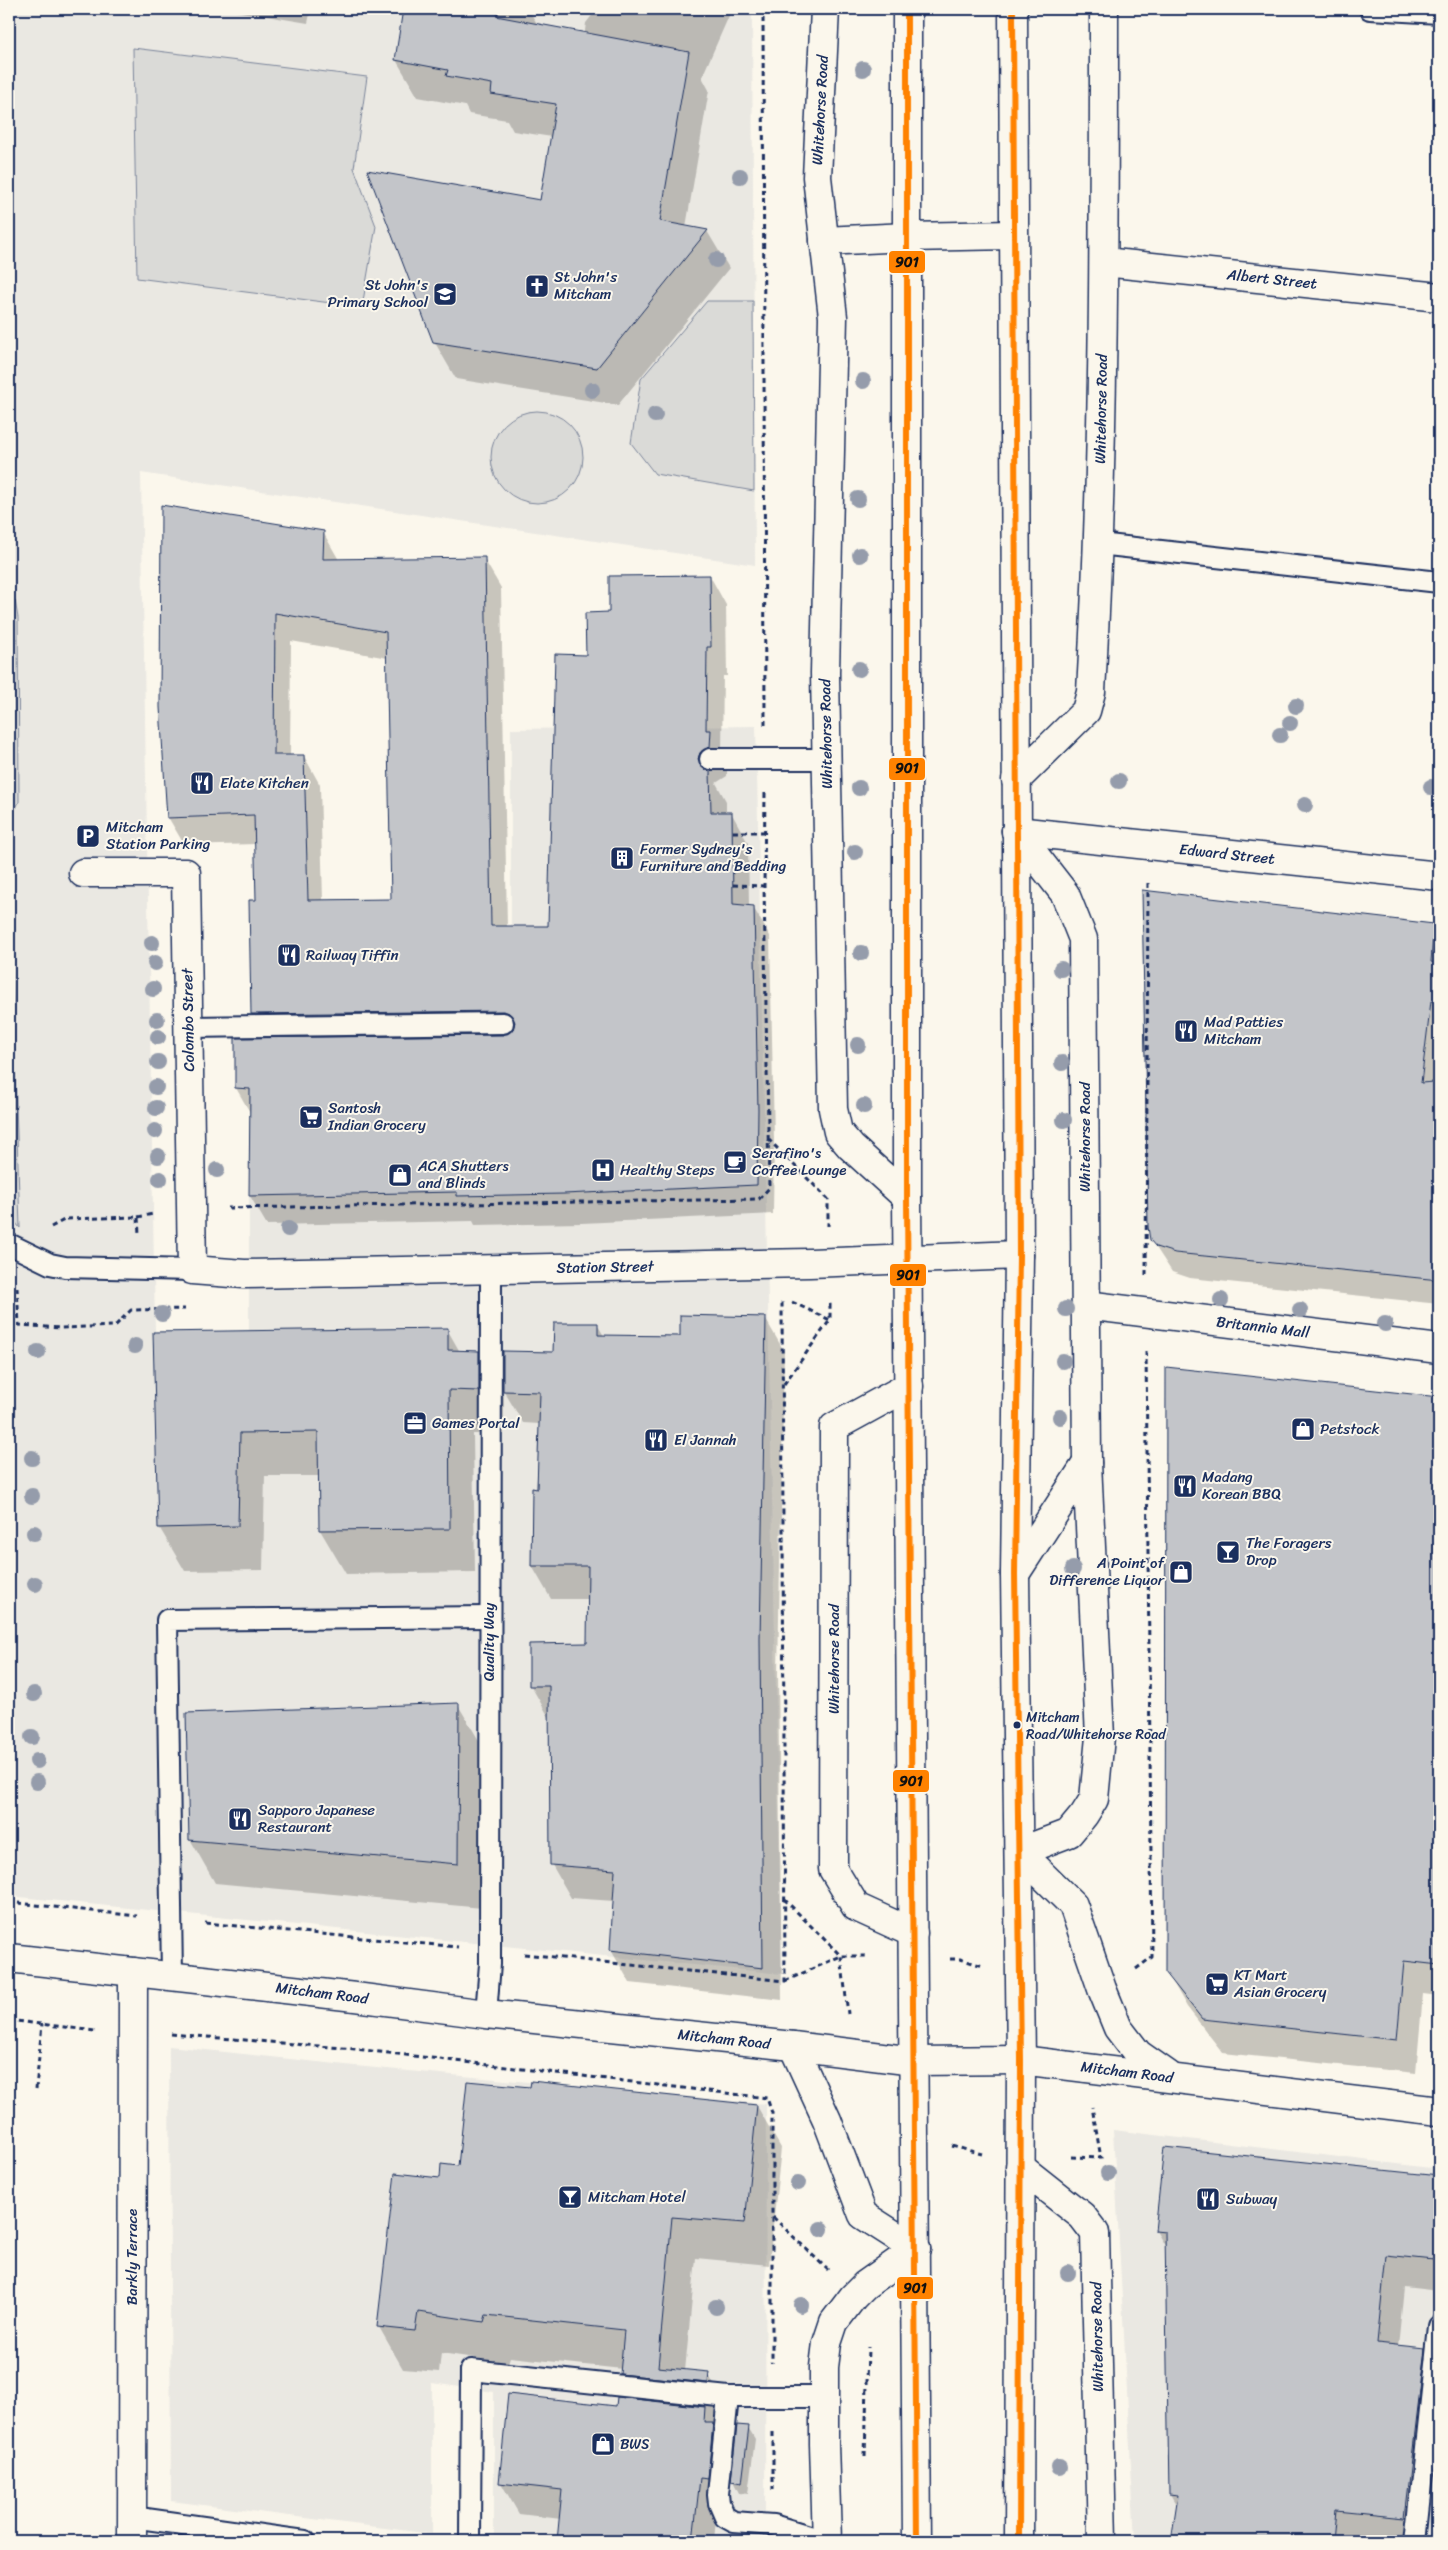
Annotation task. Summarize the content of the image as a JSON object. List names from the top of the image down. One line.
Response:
{"streets":{"main road":["Whitehorse Road","Albert Street","Edward Street","Colombo Street","Station Street","Britannia Mall","Mitcham Road","Barkly Terrace"],"lane":["Quality Way"]},"crossings":[["Whitehorse Road","Albert Street"],["Whitehorse Road","Edward Street"],["Whitehorse Road","Britannia Mall"],["Colombo Street","Station Street"],["Station Street","Quality Way"],["Quality Way","Mitcham Road"],["Mitcham Road","Barkly Terrace"]],"places":{"church":["St John's Mitcham"],"school or university":["St John's Primary School"],"restaurant":["Elate Kitchen","Railway Tiffin","Mad Patties Mitcham","El Jannah","Madang Korean BBQ","Sapporo Japanese Restaurant","Subway"],"parking":["Mitcham Station Parking"],"building":["Former Sydney's Furniture and Bedding"],"supermarket":["Santosh Indian Grocery","KT Mart Asian Grocery"],"cafe":["Serafino's Coffee Lounge"],"hospital":["Healthy Steps"],"shop":["ACA Shutters and Blinds","Petstock","A Point of Difference Liquor","BWS"],"office":["Games Portal"],"bar":["The Foragers Drop","Mitcham Hotel"],"other":["Mitcham Road/Whitehorse Road"]},"lines":["transit line 901"]}
